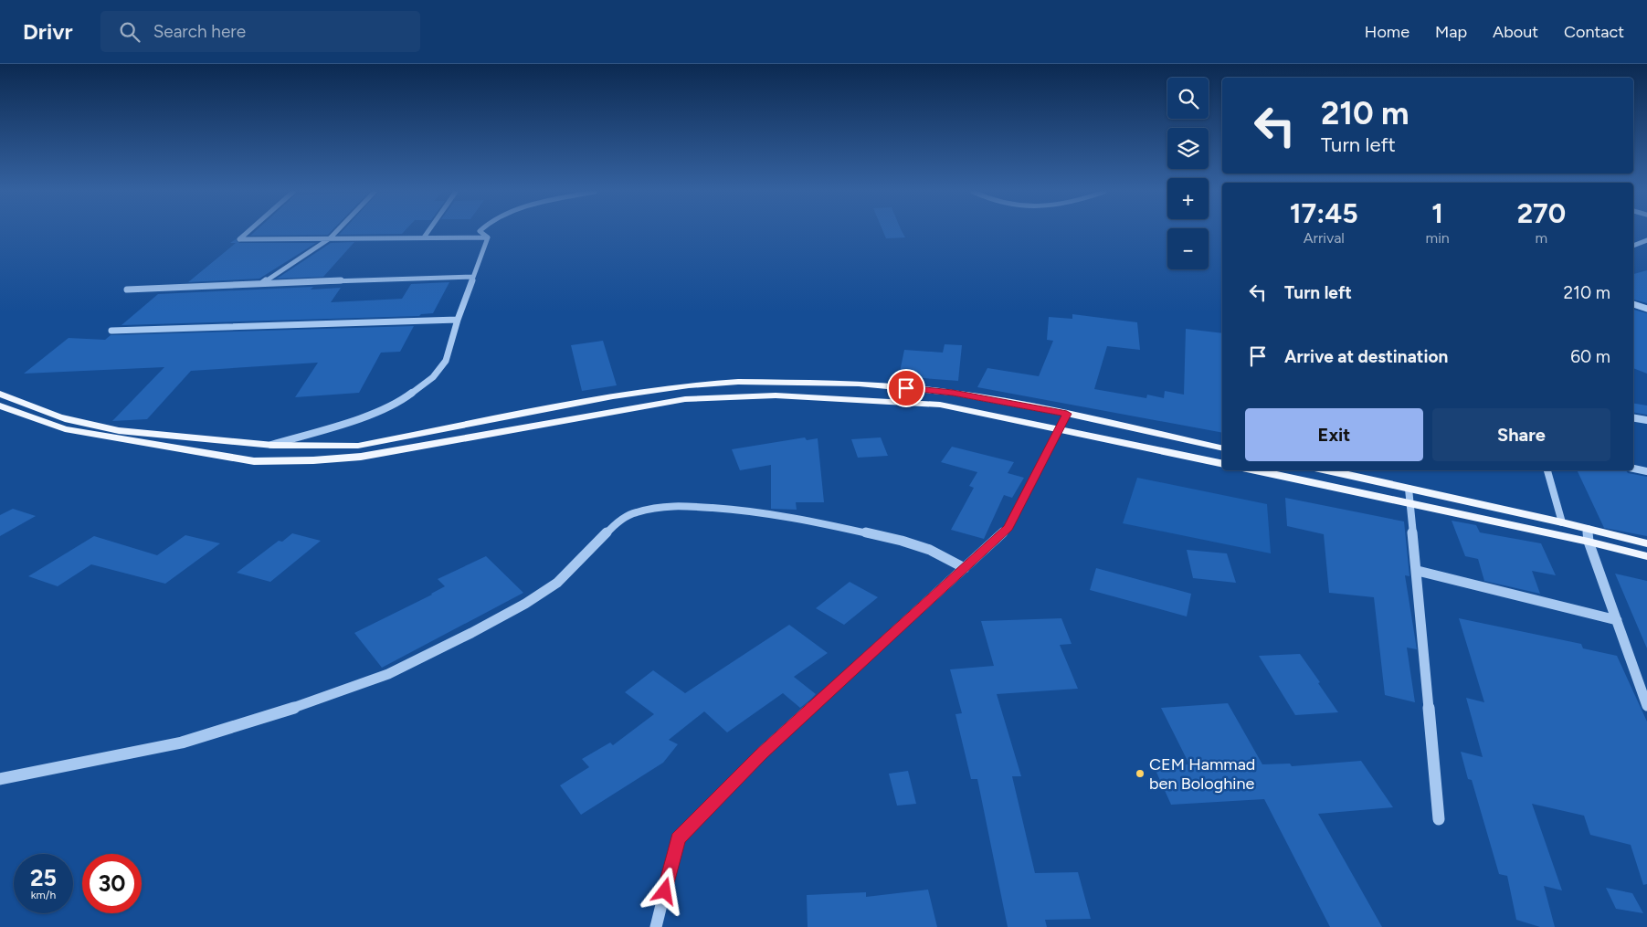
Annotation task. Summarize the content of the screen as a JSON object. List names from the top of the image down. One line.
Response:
{"places":["CEM Hammad ben Bologhine"],"page":{"header":"Drivr","search":"Search here","nav":["Home","Map","About","Contact"],"map_buttons":["+","−"],"turn":["210 m","Turn left"],"eta":["17:45","Arrival","1","min","270","m"],"list":[{"name":"Turn left","value":"210 m"},{"name":"Arrive at destination","value":"60 m"}],"buttons":["Exit","Share"],"speed":"25 km/h","limit":"30"}}
